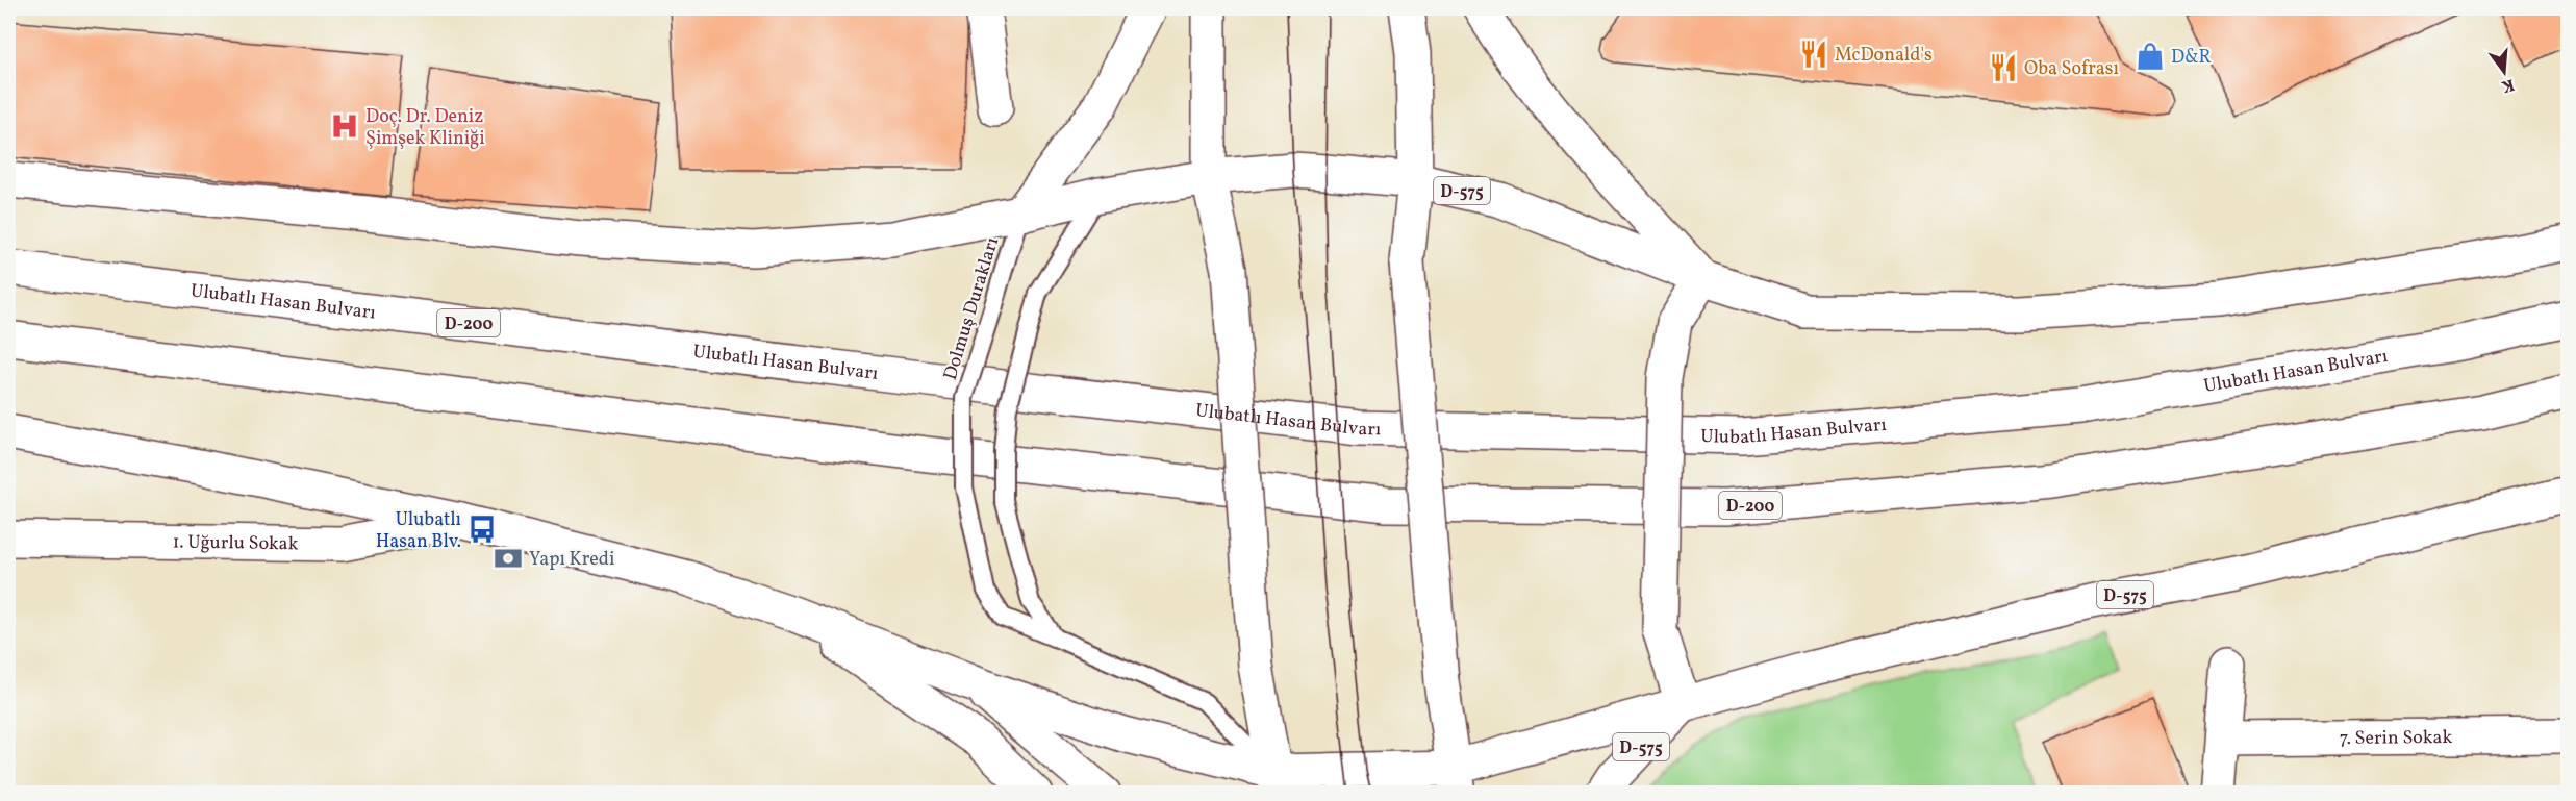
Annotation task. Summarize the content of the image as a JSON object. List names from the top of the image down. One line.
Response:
{"streets":{"main road":["D-575","Ulubatlı Hasan Bulvarı","D-200","1. Uğurlu Sokak","7. Serin Sokak"],"lane":["Dolmuş Durakları"]},"places":{"restaurant":["McDonald's","Oba Sofrası"],"shop":["D&R"],"hospital":["Doç. Dr. Deniz Şimşek Kliniği"],"bus stop":["Ulubatlı Hasan Blv."],"bank":["Yapı Kredi"]},"north":"bottom"}
